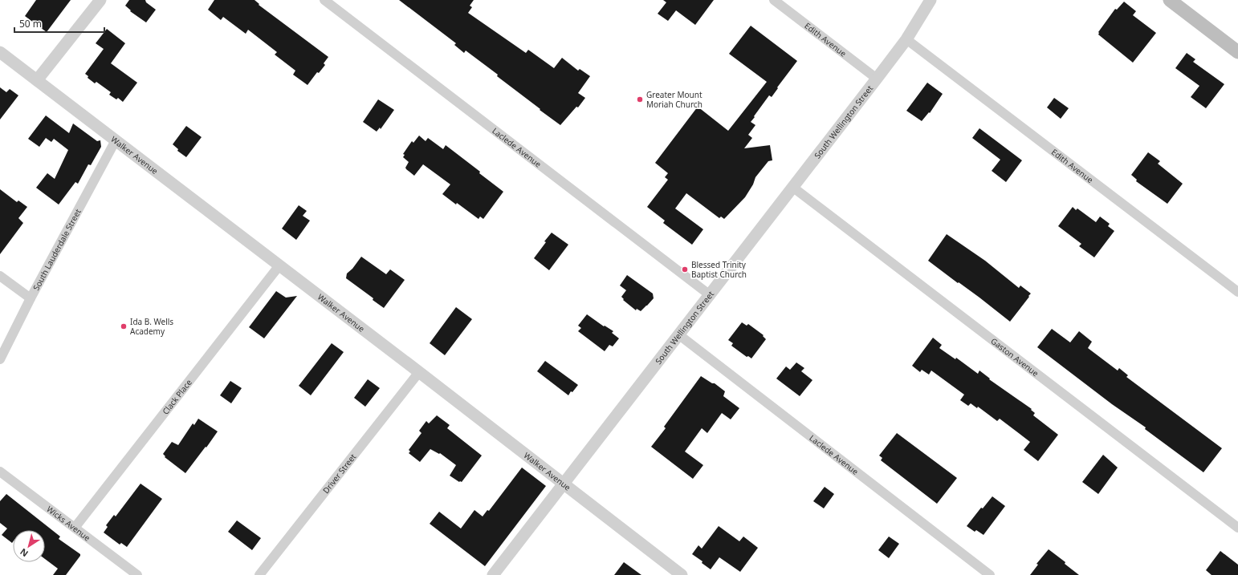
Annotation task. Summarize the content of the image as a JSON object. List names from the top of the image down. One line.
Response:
{"streets":{"street":["Edith Avenue","South Wellington Street","Laclede Avenue","Walker Avenue","South Lauderdale Street","Gaston Avenue","Clack Place","Driver Street","Wicks Avenue"]},"crossings":[["Edith Avenue","South Wellington Street"],["South Wellington Street","Laclede Avenue"],["South Wellington Street","Walker Avenue"],["South Wellington Street","Gaston Avenue"],["Walker Avenue","South Lauderdale Street"],["Walker Avenue","Clack Place"],["Walker Avenue","Driver Street"],["Clack Place","Wicks Avenue"]],"places":["Greater Mount Moriah Church","Blessed Trinity Baptist Church","Ida B. Wells Academy"],"scale_bar":"50 m","north":"bottom left"}
